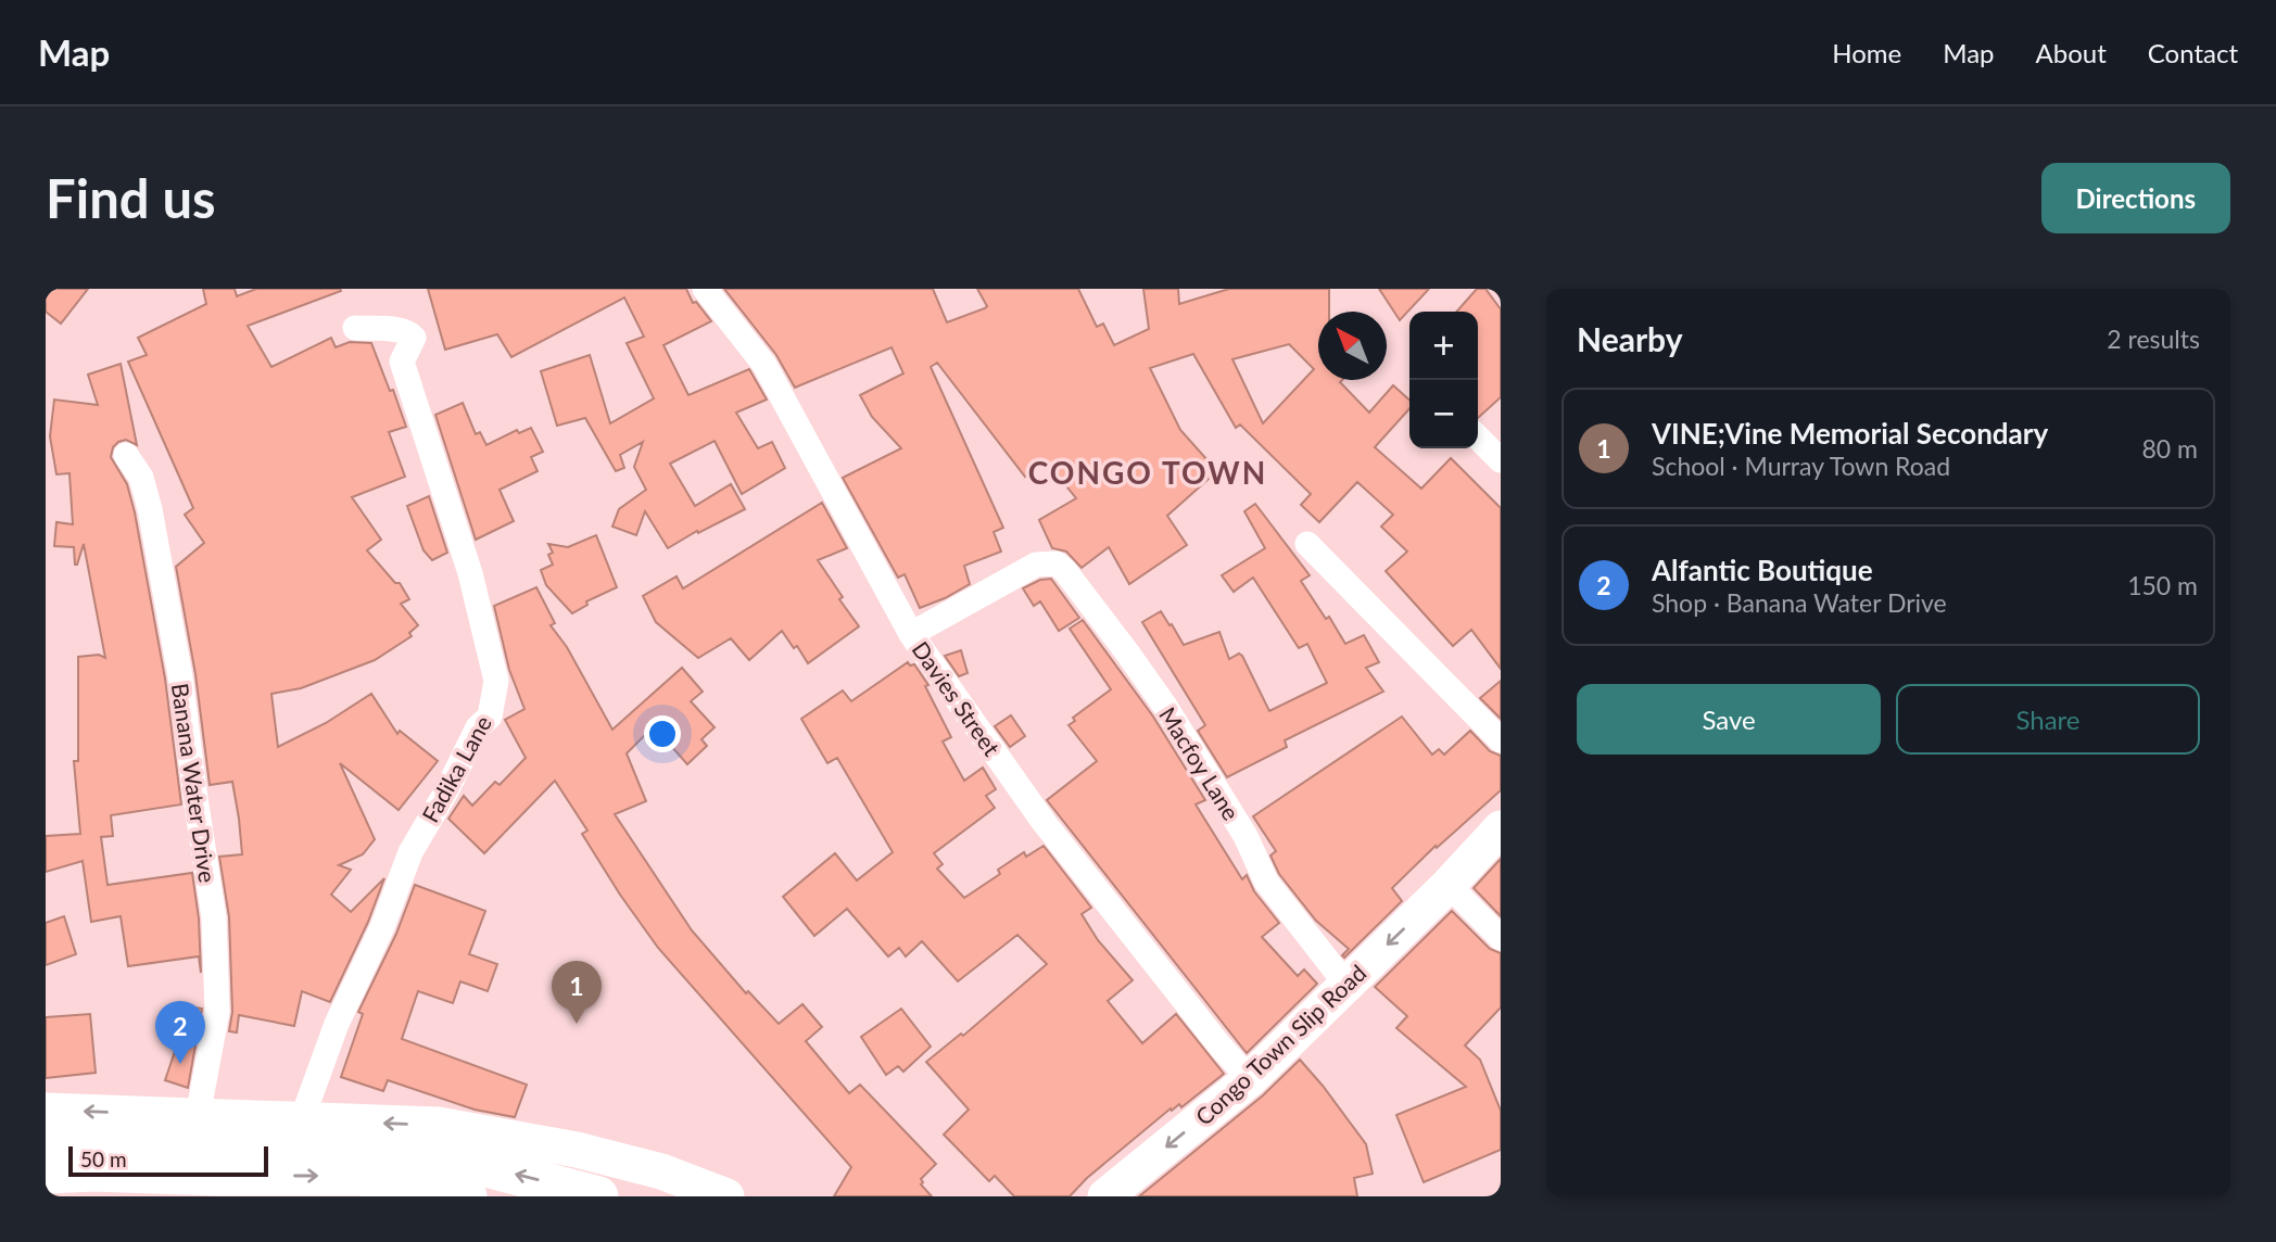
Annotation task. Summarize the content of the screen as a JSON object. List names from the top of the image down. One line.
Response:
{"streets":{"main road":["Congo Town Slip Road"],"street":["Davies Street","Macfoy Lane","Fadika Lane","Banana Water Drive"]},"crossings":[["Davies Street","Macfoy Lane"],["Davies Street","Congo Town Slip Road"],["Macfoy Lane","Congo Town Slip Road"]],"one_way":["Congo Town Slip Road"],"districts":["CONGO TOWN"],"scale_bar":"50 m","north":"top left","page":{"header":"Map","nav":["Home","Map","About","Contact"],"buttons":["Directions",["Save","Share"]],"title":"Find us","heading":["Nearby","2 results"],"map_buttons":["+","−"],"list":[{"mark":"1","name":"VINE;Vine Memorial Secondary","note":"School · Murray Town Road","value":"80 m"},{"mark":"2","name":"Alfantic Boutique","note":"Shop · Banana Water Drive","value":"150 m"}],"pins":["1","2"],"scale":"50 m"}}
